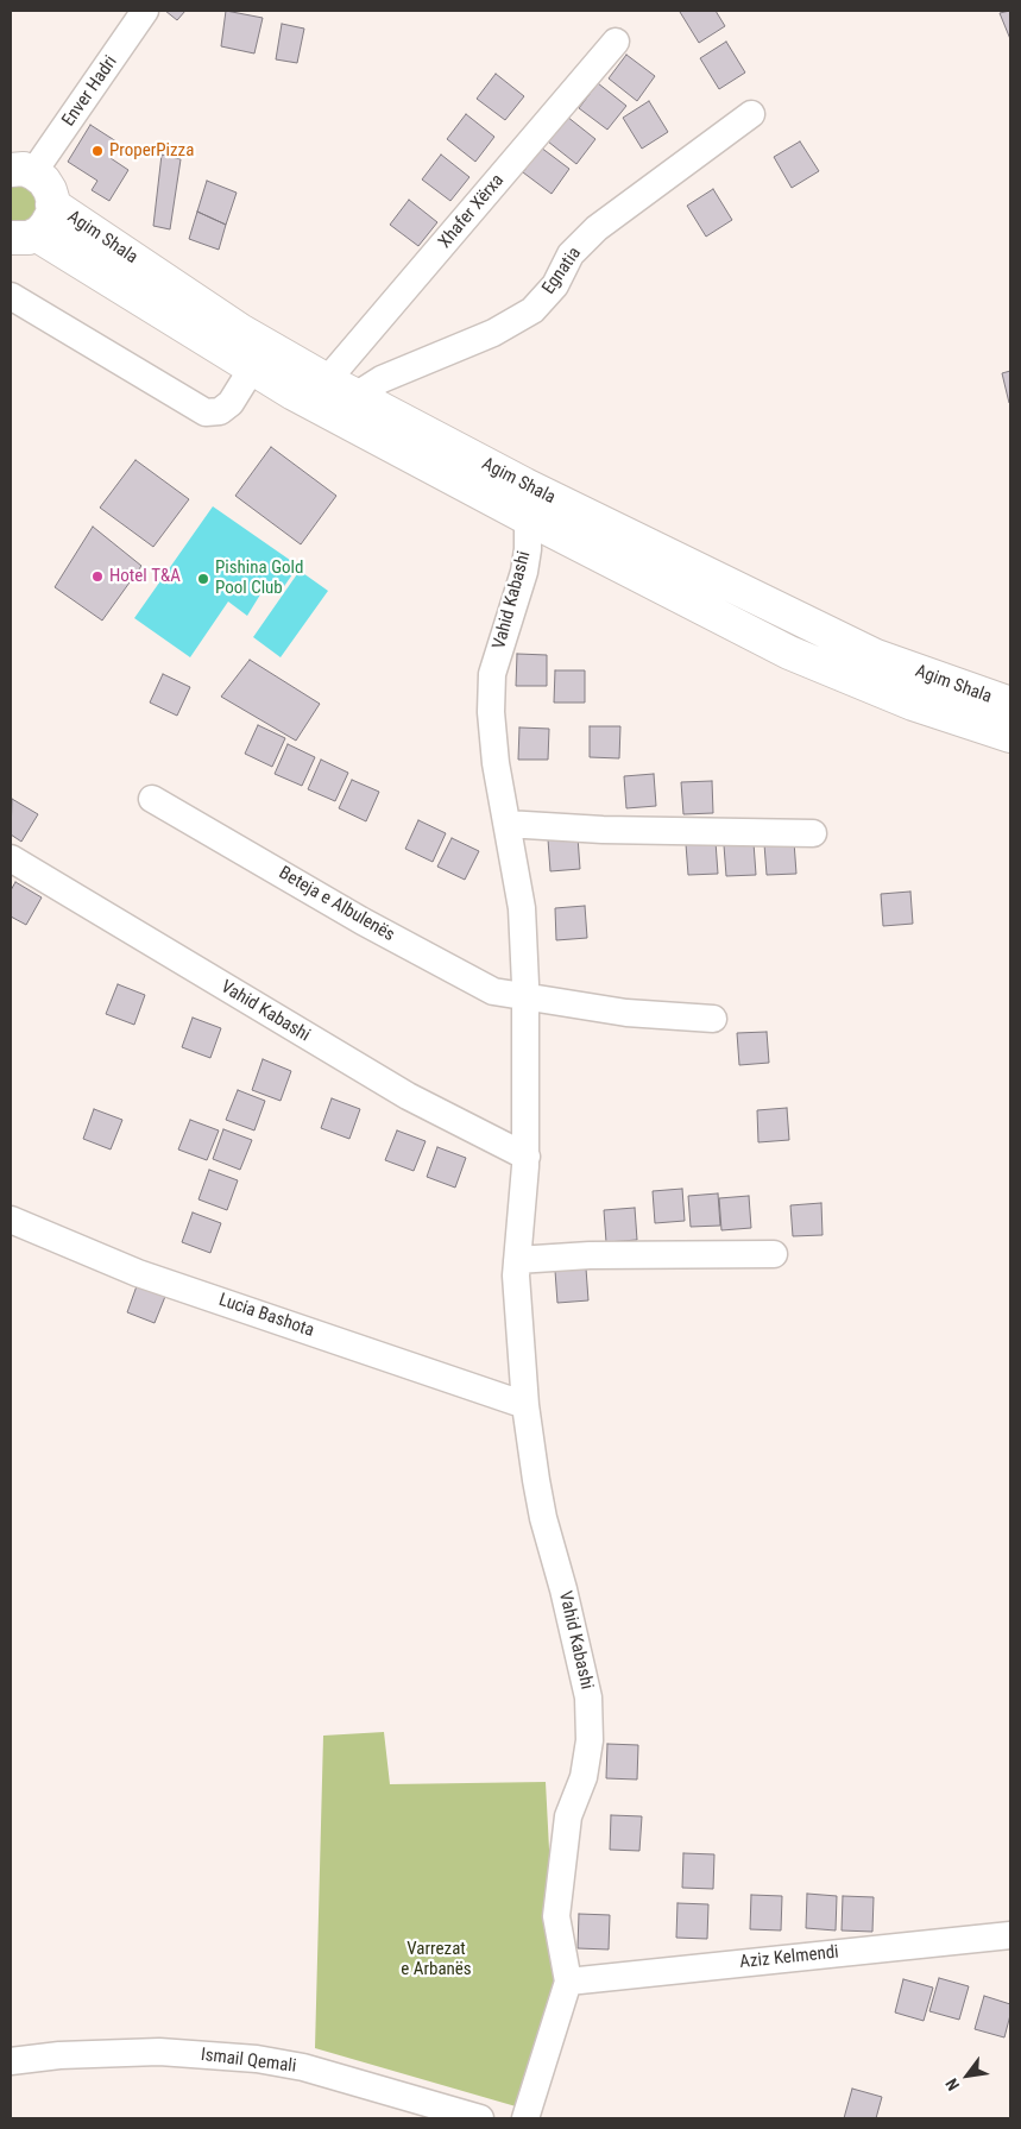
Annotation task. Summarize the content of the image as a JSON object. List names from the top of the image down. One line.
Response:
{"streets":{"main road":["Agim Shala"],"street":["Enver Hadri","Xhafer Xërxa","Egnatia","Vahid Kabashi","Beteja e Albulenës","Lucia Bashota","Aziz Kelmendi","Ismail Qemali"]},"crossings":[["Enver Hadri","Agim Shala"],["Xhafer Xërxa","Agim Shala"],["Xhafer Xërxa","Egnatia"],["Agim Shala","Egnatia"],["Agim Shala","Vahid Kabashi"],["Vahid Kabashi","Beteja e Albulenës"],["Vahid Kabashi","Lucia Bashota"],["Vahid Kabashi","Aziz Kelmendi"]],"parks":["Varrezat e Arbanës"],"places":["ProperPizza","Hotel T&A","Pishina Gold Pool Club"],"north":"bottom left"}
